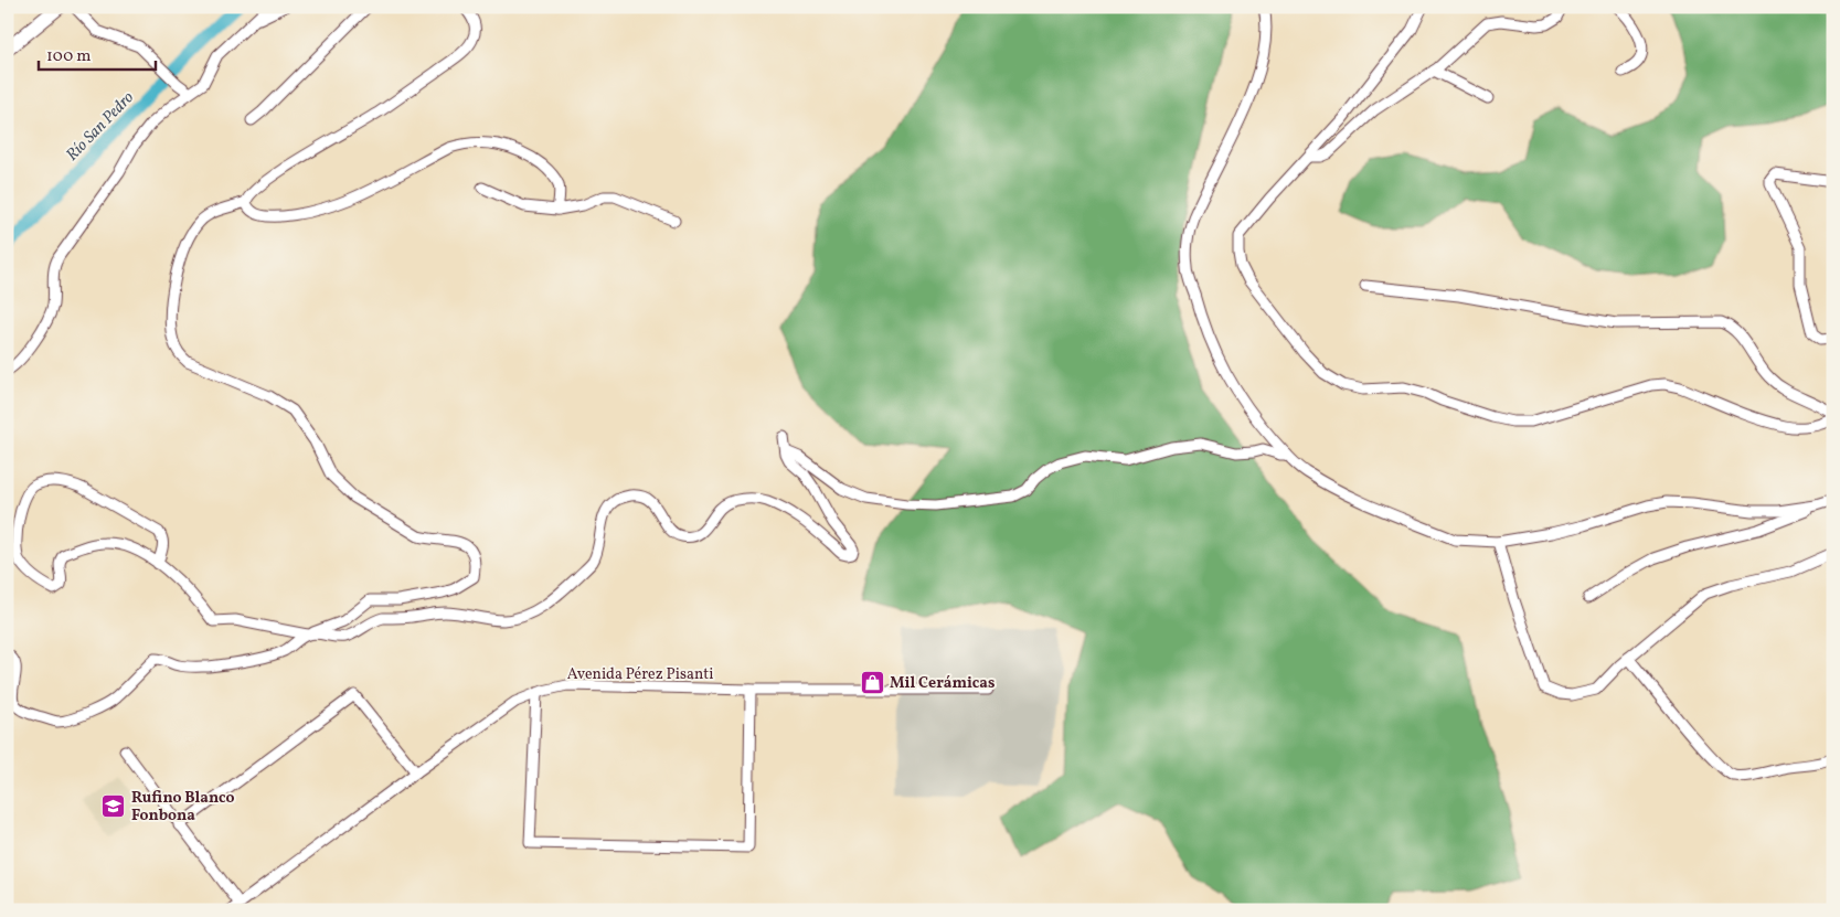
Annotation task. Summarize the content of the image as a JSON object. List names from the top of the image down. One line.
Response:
{"streets":{"street":["Avenida Pérez Pisanti"]},"water":["Río San Pedro"],"places":{"shop":["Mil Cerámicas"],"school or university":["Rufino Blanco Fonbona"]},"scale_bar":"100 m"}
